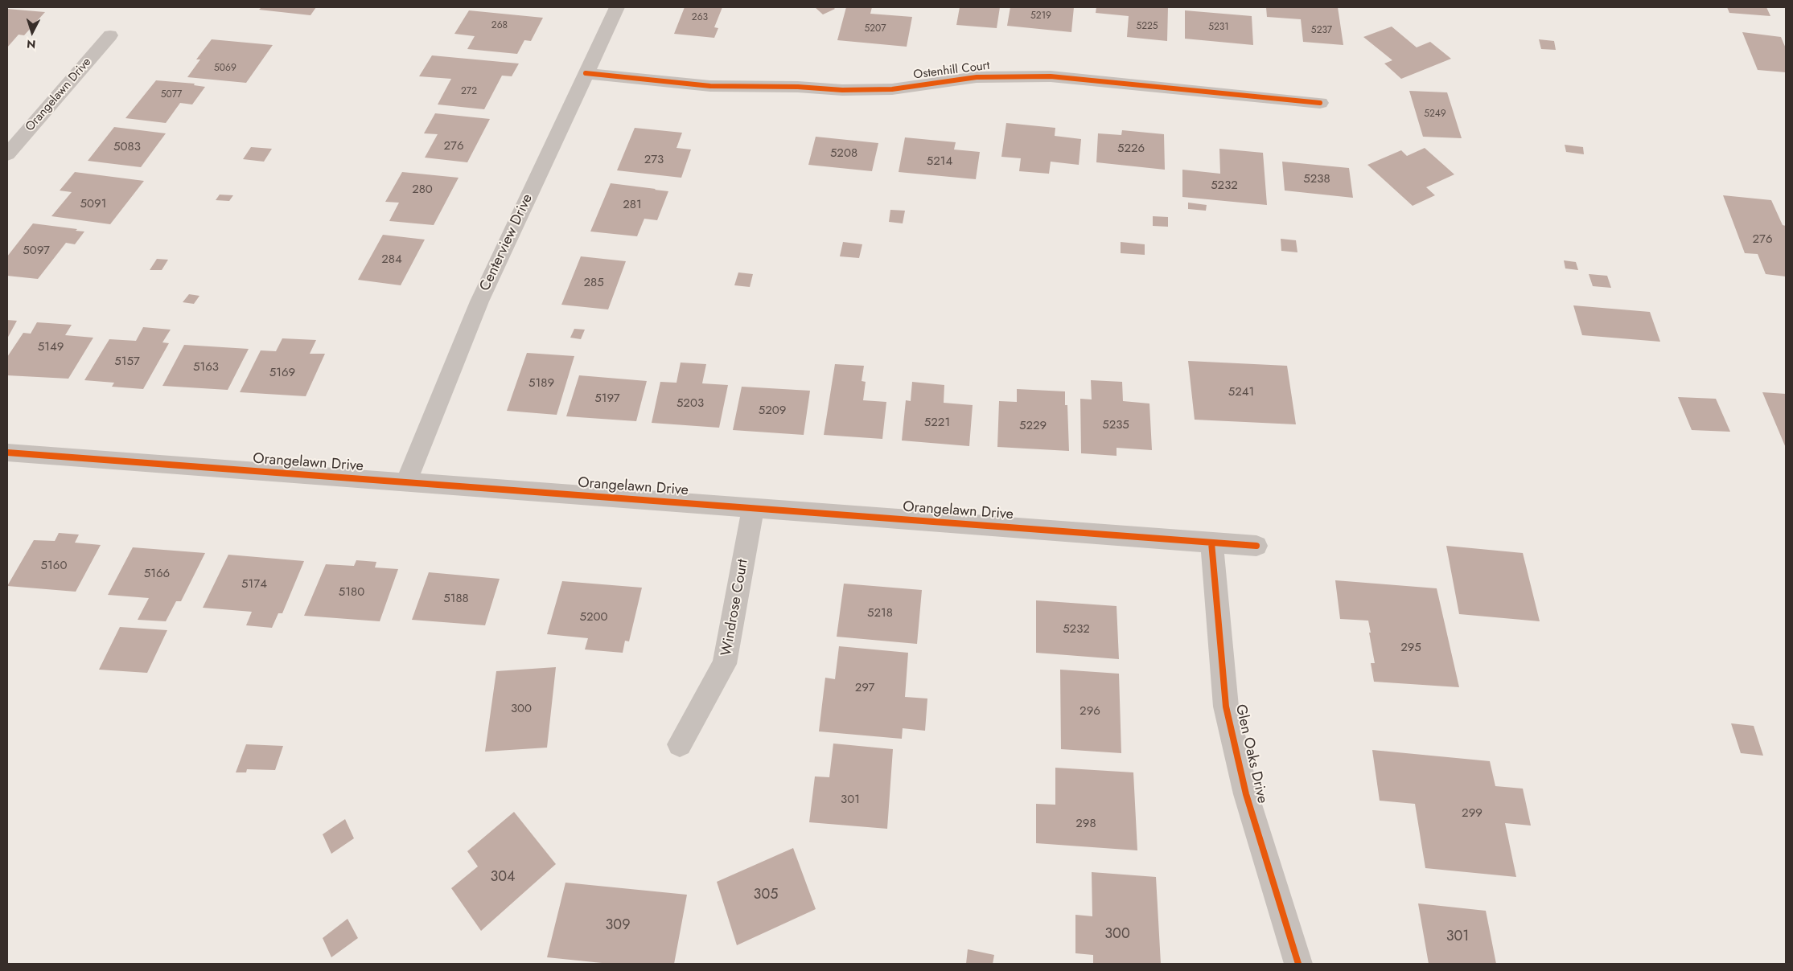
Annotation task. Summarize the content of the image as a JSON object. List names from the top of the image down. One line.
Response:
{"streets":{"street":["Ostenhill Court","Orangelawn Drive","Centerview Drive","Windrose Court","Glen Oaks Drive"]},"crossings":[["Ostenhill Court","Centerview Drive"],["Orangelawn Drive","Centerview Drive"],["Orangelawn Drive","Windrose Court"],["Orangelawn Drive","Glen Oaks Drive"]],"house_numbers":["5219","263","268","5225","5231","5207","5237","5069","272","5077","5249","276","5083","5226","5208","273","5214","5238","5232","280","5091","281","276","5097","284","285","5149","5157","5163","5169","5189","5241","5197","5203","5209","5221","5235","5229","5160","5166","5174","5180","5188","5218","5200","5232","295","297","300","296","301","299","298","304","305","309","300","301"],"north":"bottom"}
